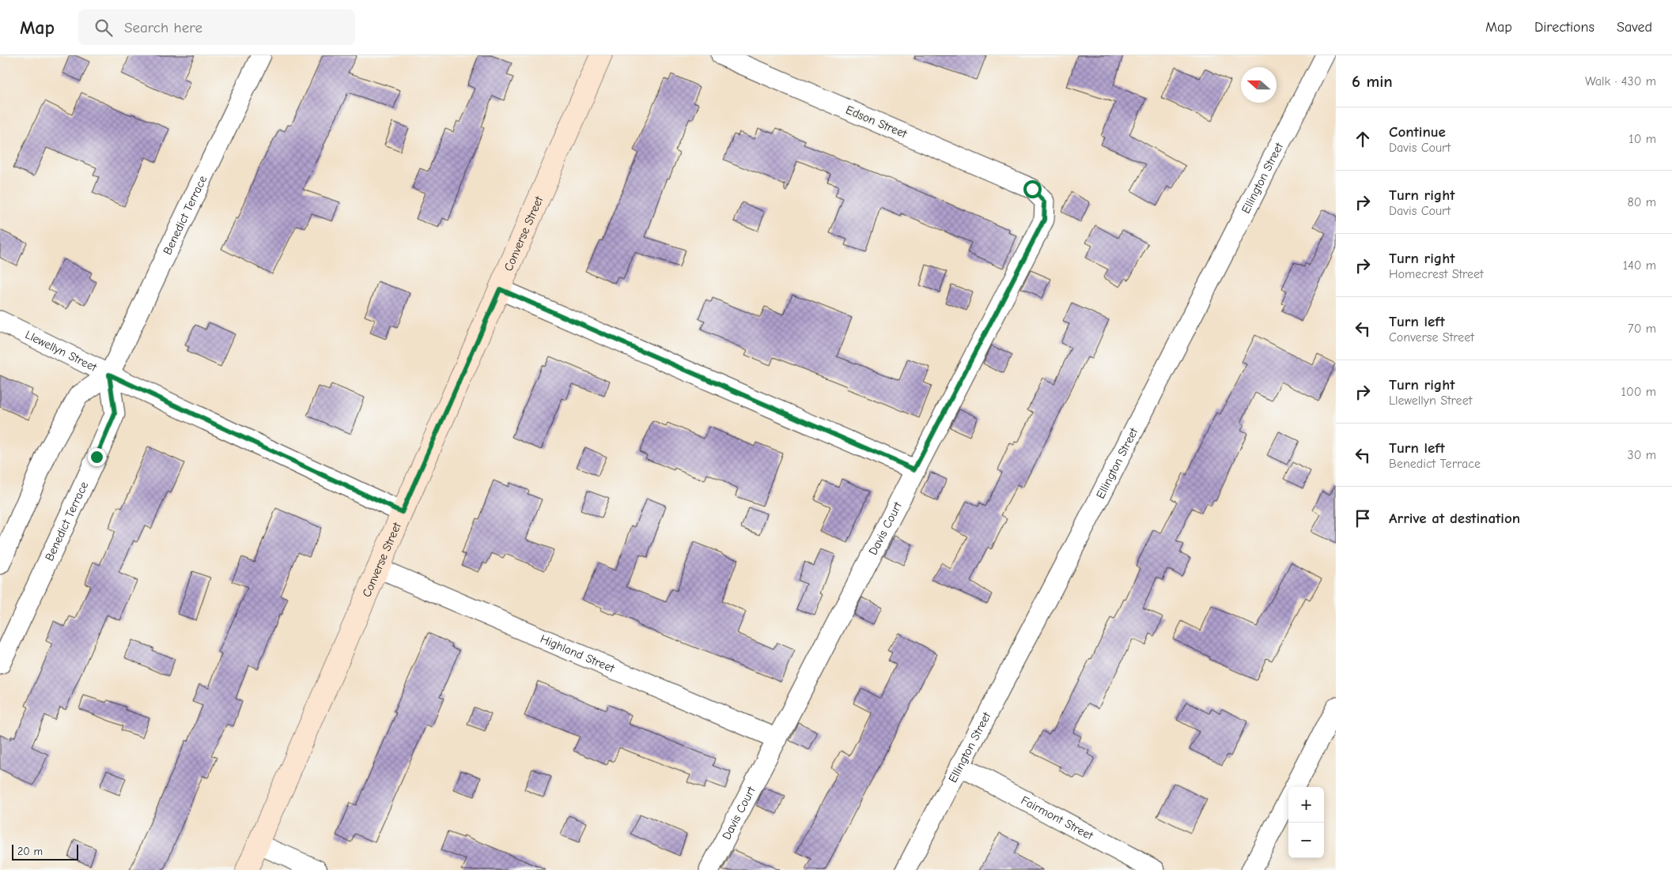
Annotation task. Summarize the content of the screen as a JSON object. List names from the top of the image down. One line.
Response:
{"streets":{"main road":["Converse Street"],"street":["Edson Street","Ellington Street","Benedict Terrace","Llewellyn Street","Davis Court","Highland Street","Fairmont Street"]},"crossings":[["Edson Street","Davis Court"],["Ellington Street","Fairmont Street"],["Benedict Terrace","Llewellyn Street"],["Converse Street","Llewellyn Street"],["Converse Street","Highland Street"],["Davis Court","Highland Street"]],"scale_bar":"20 m","north":"left","page":{"header":"Map","search":"Search here","nav":["Map","Directions","Saved"],"heading":["6 min","Walk · 430 m"],"list":[["Continue","Davis Court","10 m"],["Turn right","Davis Court","80 m"],["Turn right","Homecrest Street","140 m"],["Turn left","Converse Street","70 m"],["Turn right","Llewellyn Street","100 m"],["Turn left","Benedict Terrace","30 m"],"Arrive at destination"],"map_buttons":["+","−"],"scale":"20 m"}}
